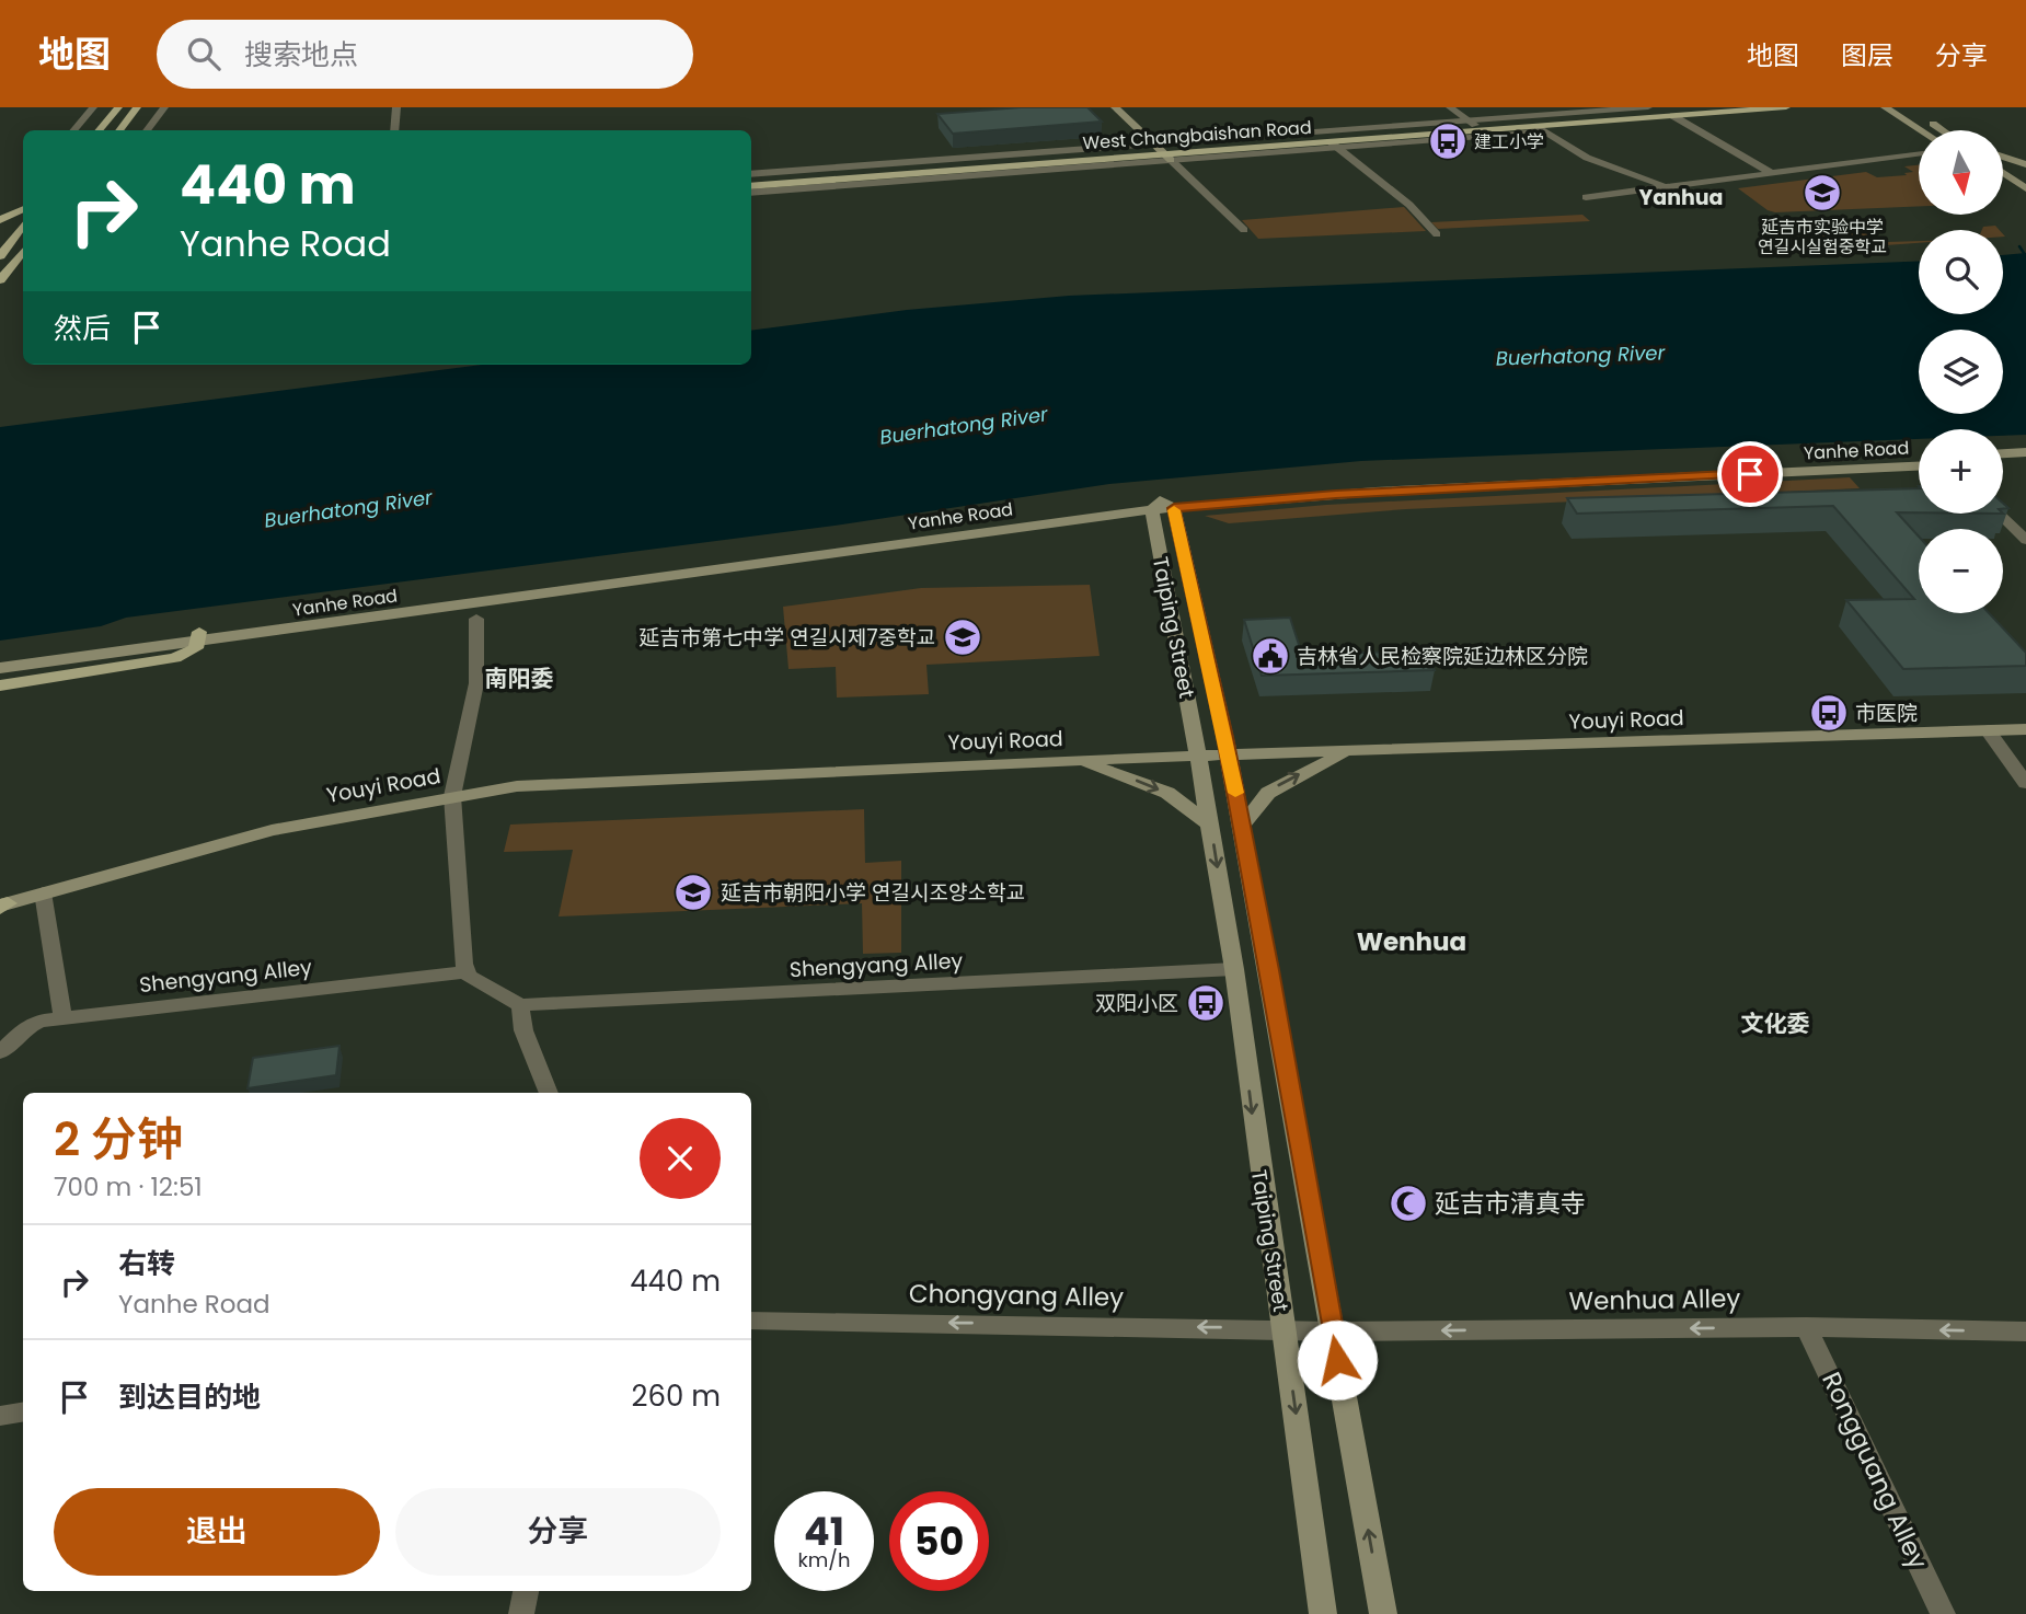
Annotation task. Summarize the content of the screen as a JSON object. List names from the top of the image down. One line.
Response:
{"streets":{"main road":["West Changbaishan Road","Yanhe Road","Taiping Street","Youyi Road"],"street":["Shengyang Alley","Chongyang Alley","Wenhua Alley","Rongguang Alley"]},"crossings":[["Yanhe Road","Taiping Street"],["Taiping Street","Youyi Road"],["Taiping Street","Shengyang Alley"],["Taiping Street","Chongyang Alley"],["Taiping Street","Wenhua Alley"],["Chongyang Alley","Wenhua Alley"],["Wenhua Alley","Rongguang Alley"]],"one_way":["Chongyang Alley","Wenhua Alley"],"districts":["Yanhua","南阳委","Wenhua","文化委"],"water":["Buerhatong River"],"places":{"bus stop":["建工小学","市医院","双阳小区"],"school or university":["延吉市实验中学 연길시실험중학교","延吉市第七中学 연길시제7중학교","延吉市朝阳小学 연길시조양소학교"],"public building":["吉林省人民检察院延边林区分院"],"mosque":["延吉市清真寺"]},"north":"bottom","page":{"header":"地图","search":"搜索地点","nav":["地图","图层","分享"],"map_buttons":["+","−"],"turn":["440 m","Yanhe Road"],"then":"然后","heading":["2 分钟","700 m · 12:51"],"list":[{"name":"右转","note":"Yanhe Road","value":"440 m"},{"name":"到达目的地","value":"260 m"}],"buttons":["退出","分享"],"speed":"41 km/h","limit":"50"}}
